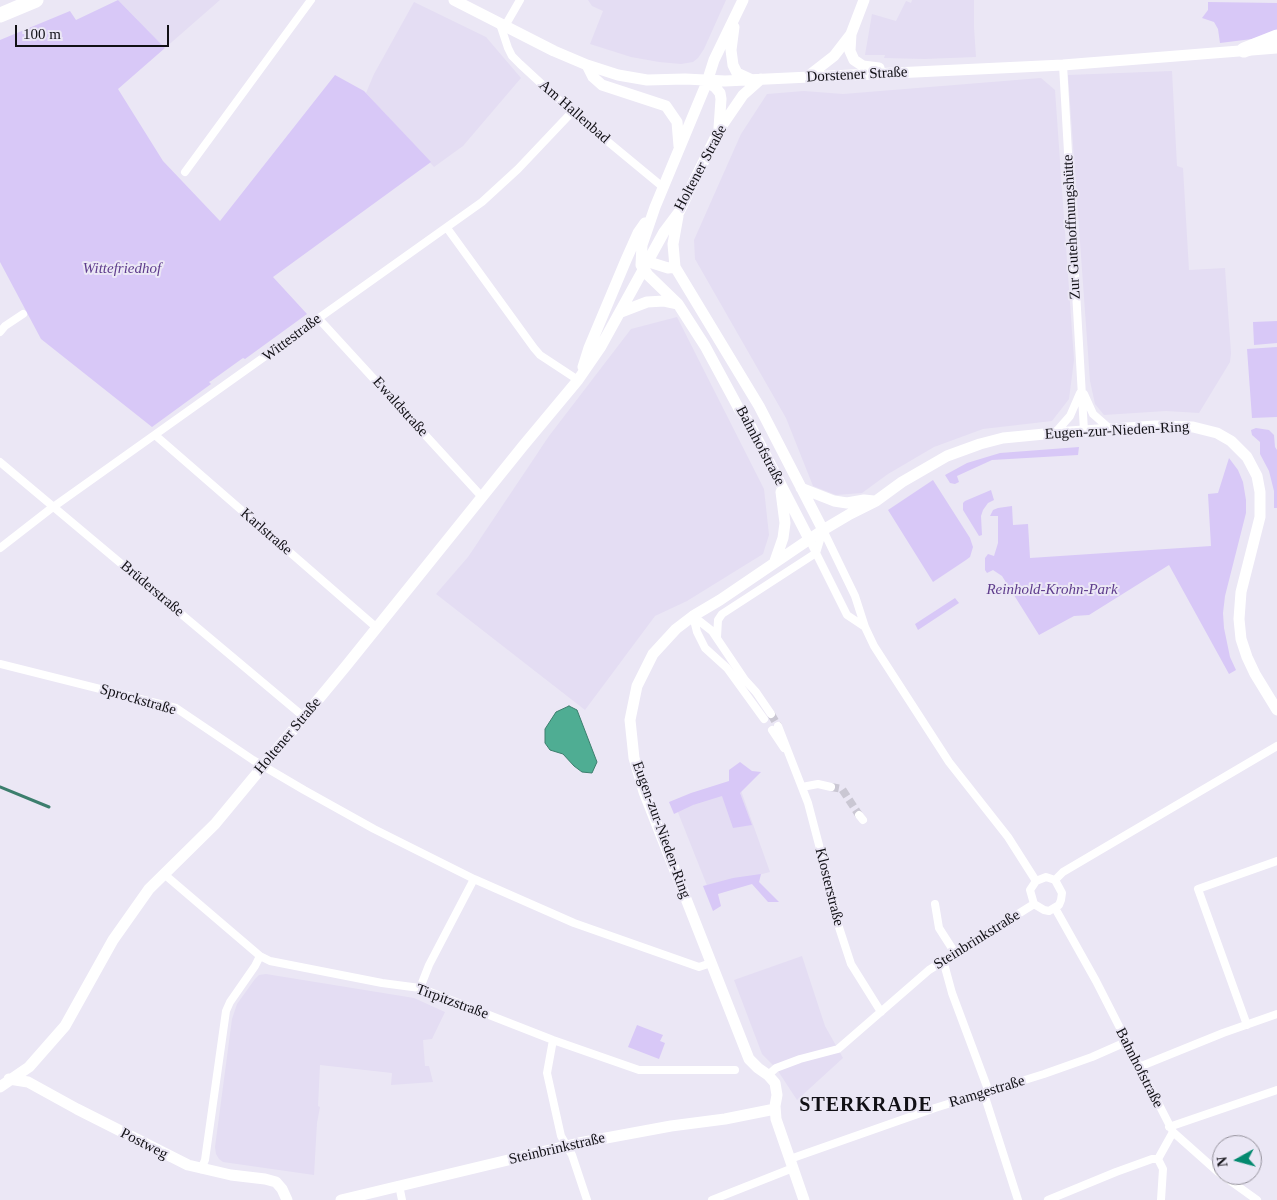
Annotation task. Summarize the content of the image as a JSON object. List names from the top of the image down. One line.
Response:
{"streets":{"main road":["Dorstener Straße","Holtener Straße","Eugen-zur-Nieden-Ring","Bahnhofstraße","Steinbrinkstraße","Postweg"],"street":["Am Hallenbad","Zur Gutehoffnungshütte","Wittestraße","Ewaldstraße","Karlstraße","Brüderstraße","Sprockstraße","Klosterstraße","Tirpitzstraße","Ramgestraße"]},"crossings":[["Dorstener Straße","Am Hallenbad"],["Dorstener Straße","Holtener Straße"],["Dorstener Straße","Zur Gutehoffnungshütte"],["Am Hallenbad","Holtener Straße"],["Am Hallenbad","Wittestraße"],["Holtener Straße","Ewaldstraße"],["Holtener Straße","Bahnhofstraße"],["Holtener Straße","Karlstraße"],["Holtener Straße","Brüderstraße"],["Holtener Straße","Sprockstraße"],["Holtener Straße","Tirpitzstraße"],["Holtener Straße","Postweg"],["Zur Gutehoffnungshütte","Eugen-zur-Nieden-Ring"],["Wittestraße","Ewaldstraße"],["Wittestraße","Karlstraße"],["Wittestraße","Brüderstraße"],["Eugen-zur-Nieden-Ring","Bahnhofstraße"],["Eugen-zur-Nieden-Ring","Sprockstraße"],["Eugen-zur-Nieden-Ring","Steinbrinkstraße"],["Bahnhofstraße","Steinbrinkstraße"],["Bahnhofstraße","Ramgestraße"],["Klosterstraße","Steinbrinkstraße"]],"districts":["STERKRADE"],"parks":["Wittefriedhof","Reinhold-Krohn-Park"],"scale_bar":"100 m","north":"left"}
